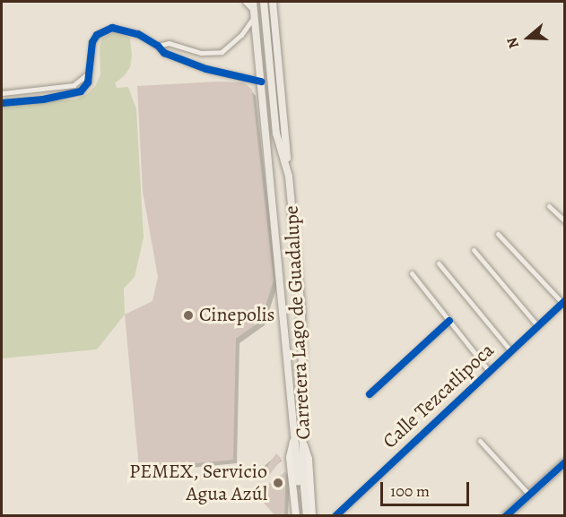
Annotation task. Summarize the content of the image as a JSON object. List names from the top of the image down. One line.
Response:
{"streets":{"main road":["Carretera Lago de Guadalupe"],"street":["Calle Tezcatlipoca"]},"places":["Cinepolis","PEMEX, Servicio Agua Azúl"],"scale_bar":"100 m","north":"left"}
